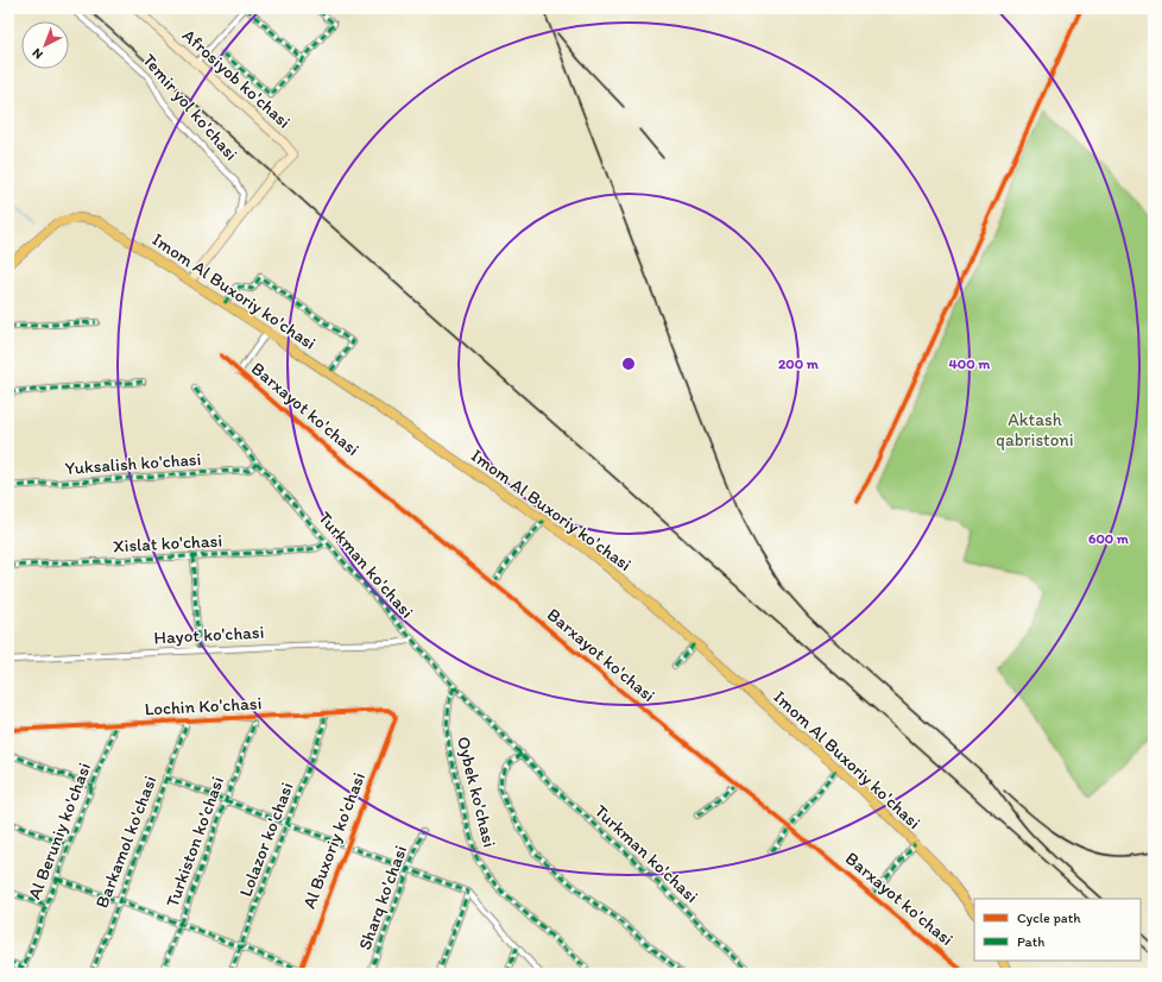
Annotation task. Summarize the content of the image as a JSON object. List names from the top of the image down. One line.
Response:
{"streets":{"main road":["Imom Al Buxoriy ko'chasi"],"street":["Afrosiyob ko'chasi","Temir yol ko'chasi","Barxayot ko'chasi","Yuksalish ko'chasi","Xislat ko'chasi","Turkman ko'chasi","Hayot ko'chasi","Lochin Ko'chasi","Oybek ko'chasi","Al Beruniy ko'chasi","Lolazor ko'chasi","Al Buxoriy ko'chasi","Barkamol ko'chasi","Turkiston ko'chasi","Sharq ko'chasi"]},"crossings":[["Afrosiyob ko'chasi","Temir yol ko'chasi"],["Yuksalish ko'chasi","Turkman ko'chasi"],["Xislat ko'chasi","Turkman ko'chasi"],["Turkman ko'chasi","Hayot ko'chasi"],["Turkman ko'chasi","Oybek ko'chasi"],["Lochin Ko'chasi","Al Beruniy ko'chasi"],["Lochin Ko'chasi","Lolazor ko'chasi"],["Lochin Ko'chasi","Al Buxoriy ko'chasi"],["Lochin Ko'chasi","Barkamol ko'chasi"],["Lochin Ko'chasi","Turkiston ko'chasi"]],"parks":["Aktash qabristoni"],"legend":["Cycle path","Path"],"north":"bottom left","rings":["200 m","400 m","600 m"]}
